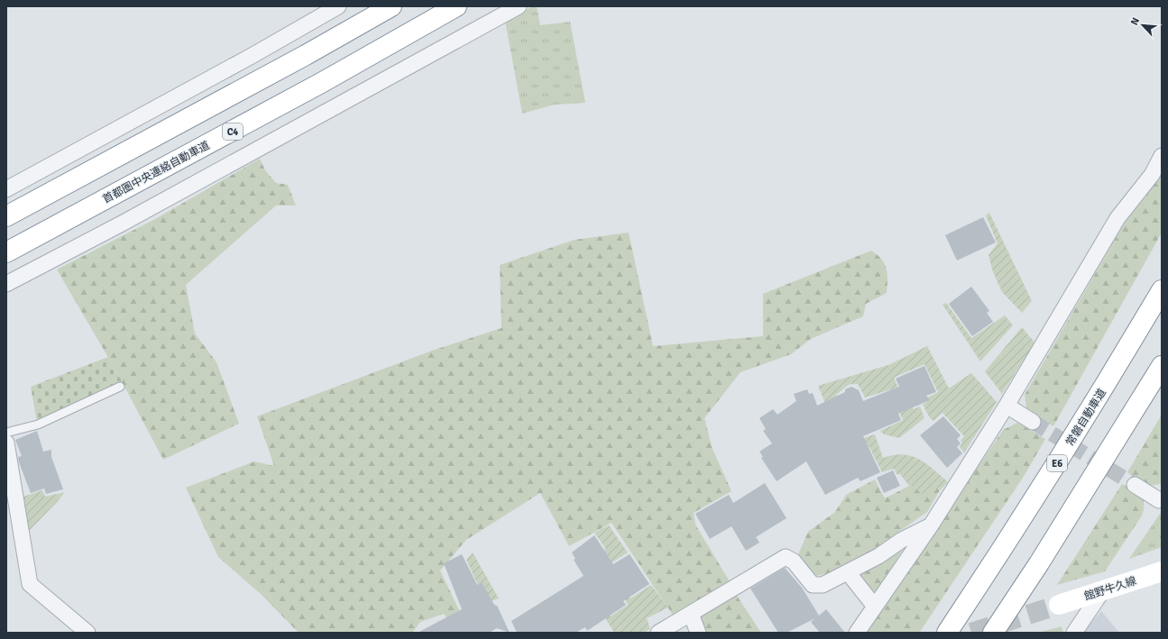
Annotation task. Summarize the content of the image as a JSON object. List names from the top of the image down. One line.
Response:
{"streets":{"main road":["C4","首都圏中央連絡自動車道","常磐自動車道","E6","館野牛久線"]},"north":"top left"}
